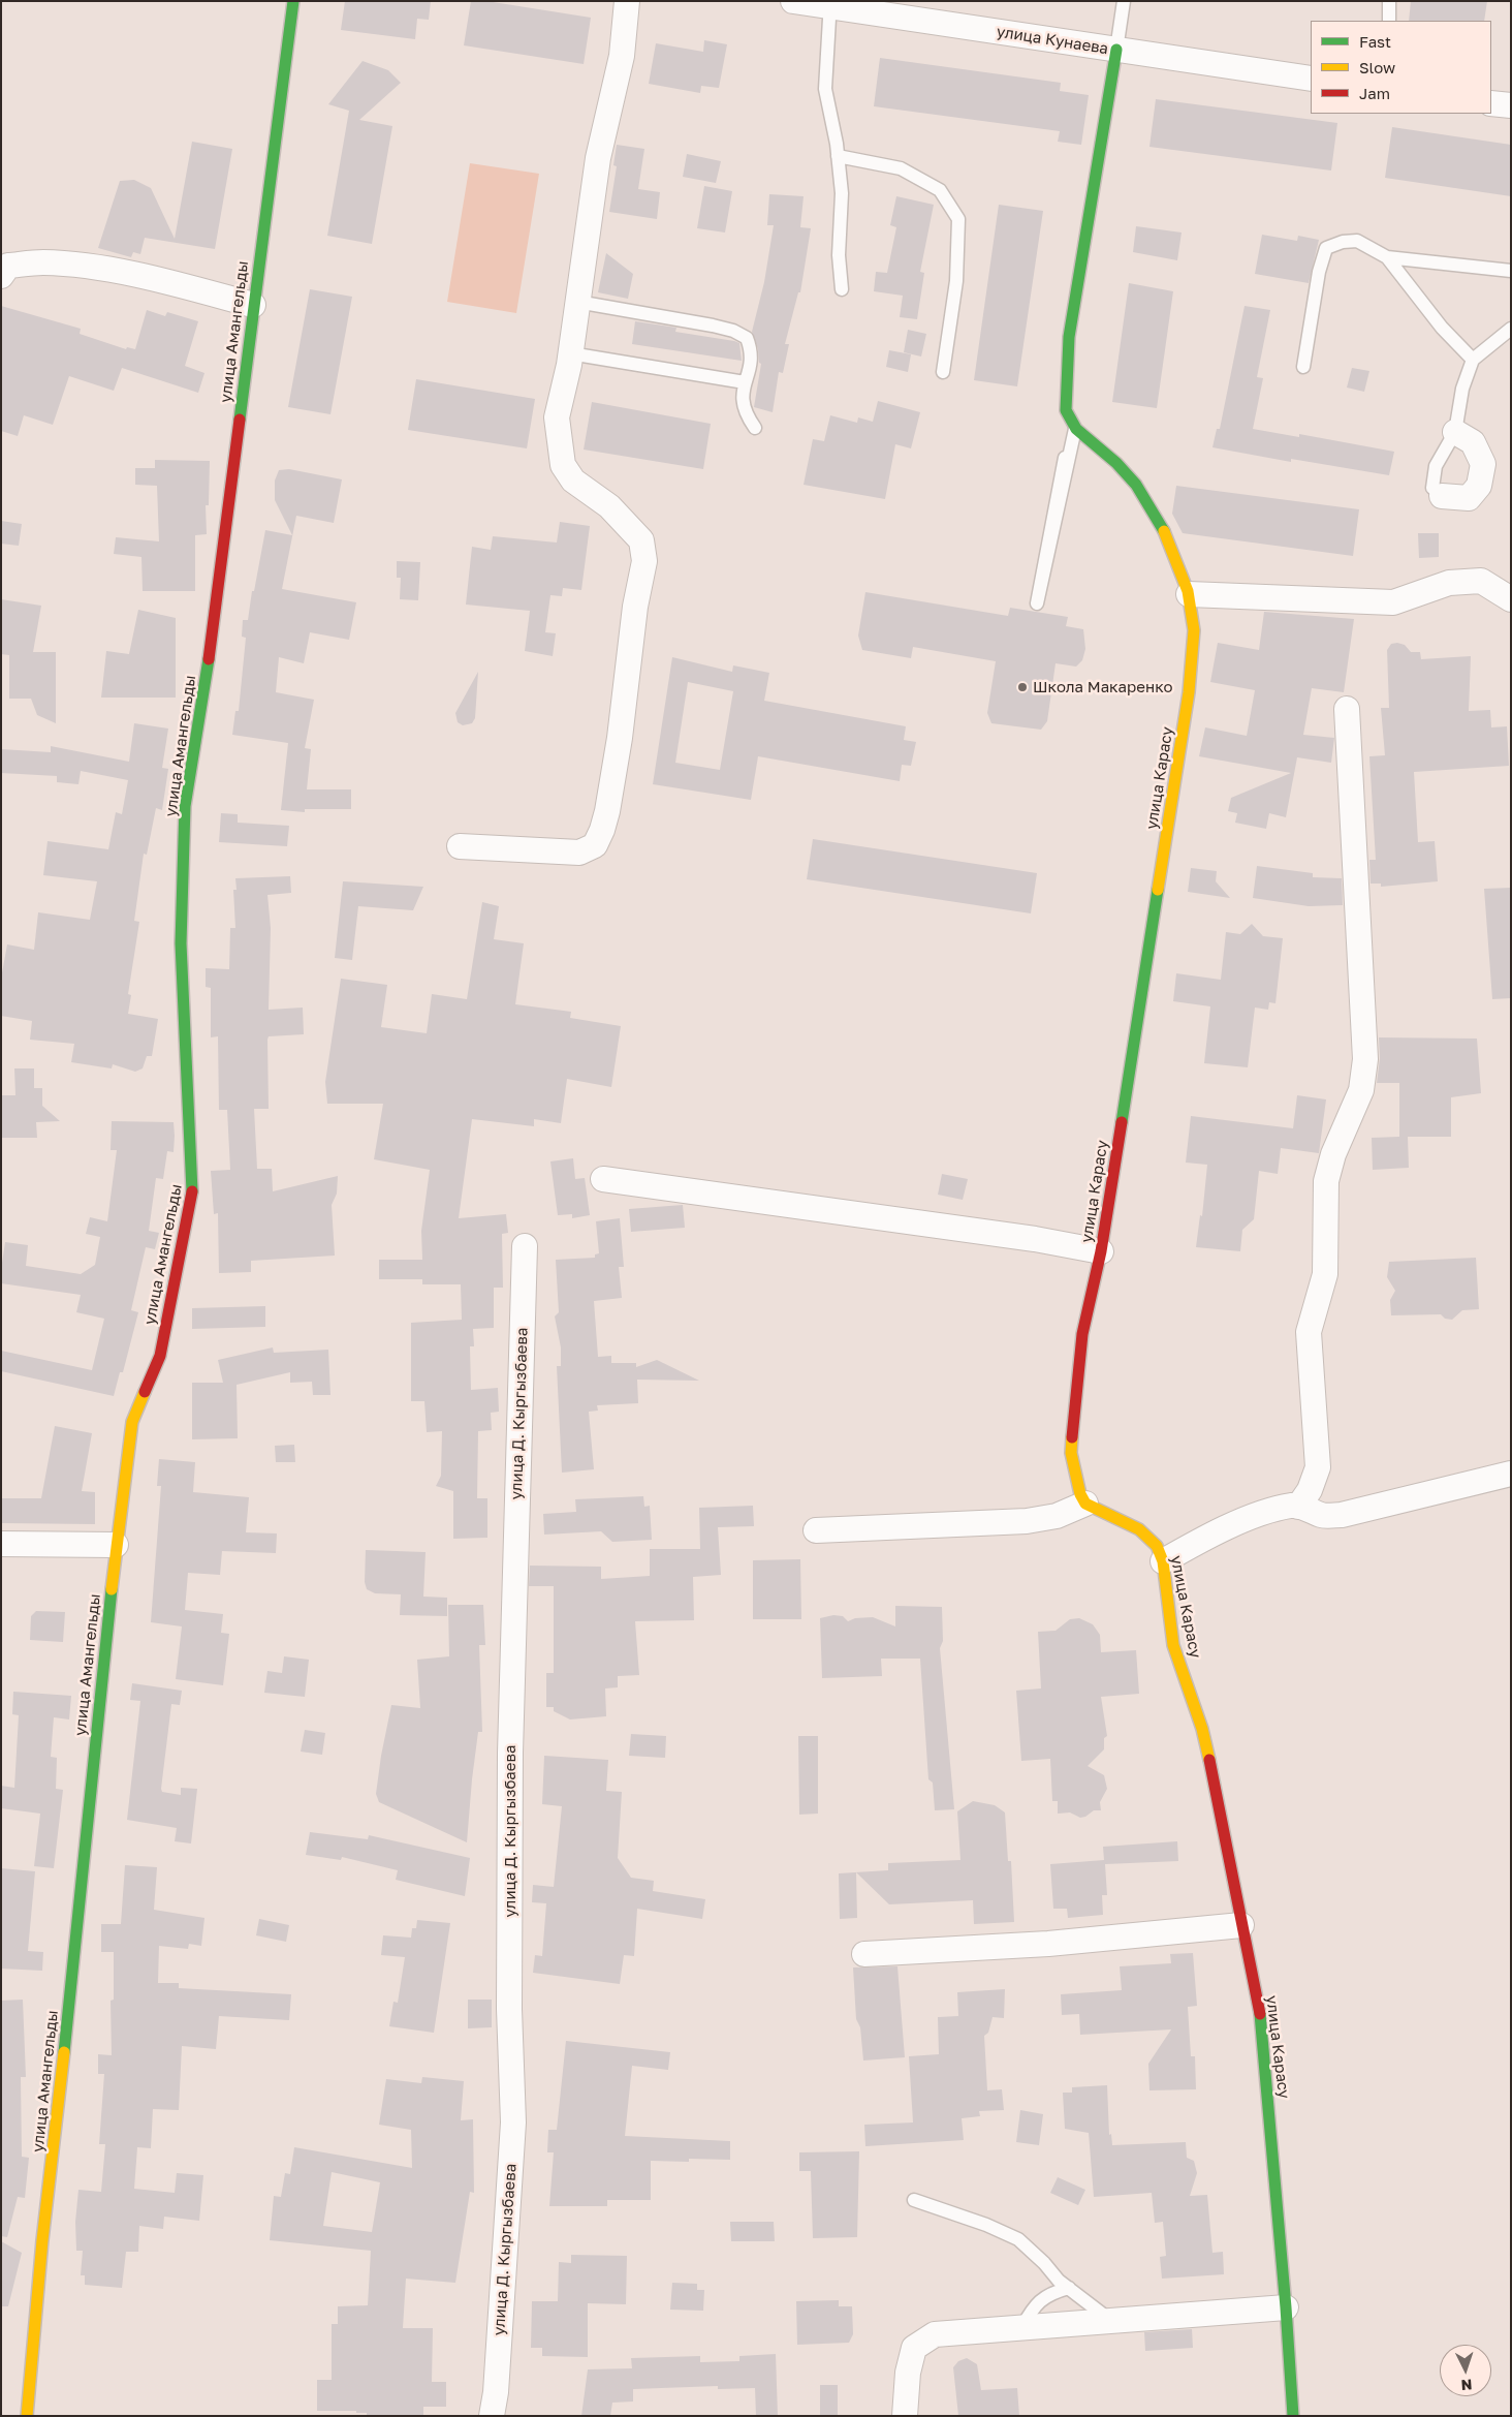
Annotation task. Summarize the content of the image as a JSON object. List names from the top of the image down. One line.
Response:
{"streets":{"street":["улица Кунаева","улица Амангельды","улица Карасу","улица Д. Кыргызбаева"]},"places":["Школа Макаренко"],"legend":["Fast","Slow","Jam"],"north":"bottom"}
